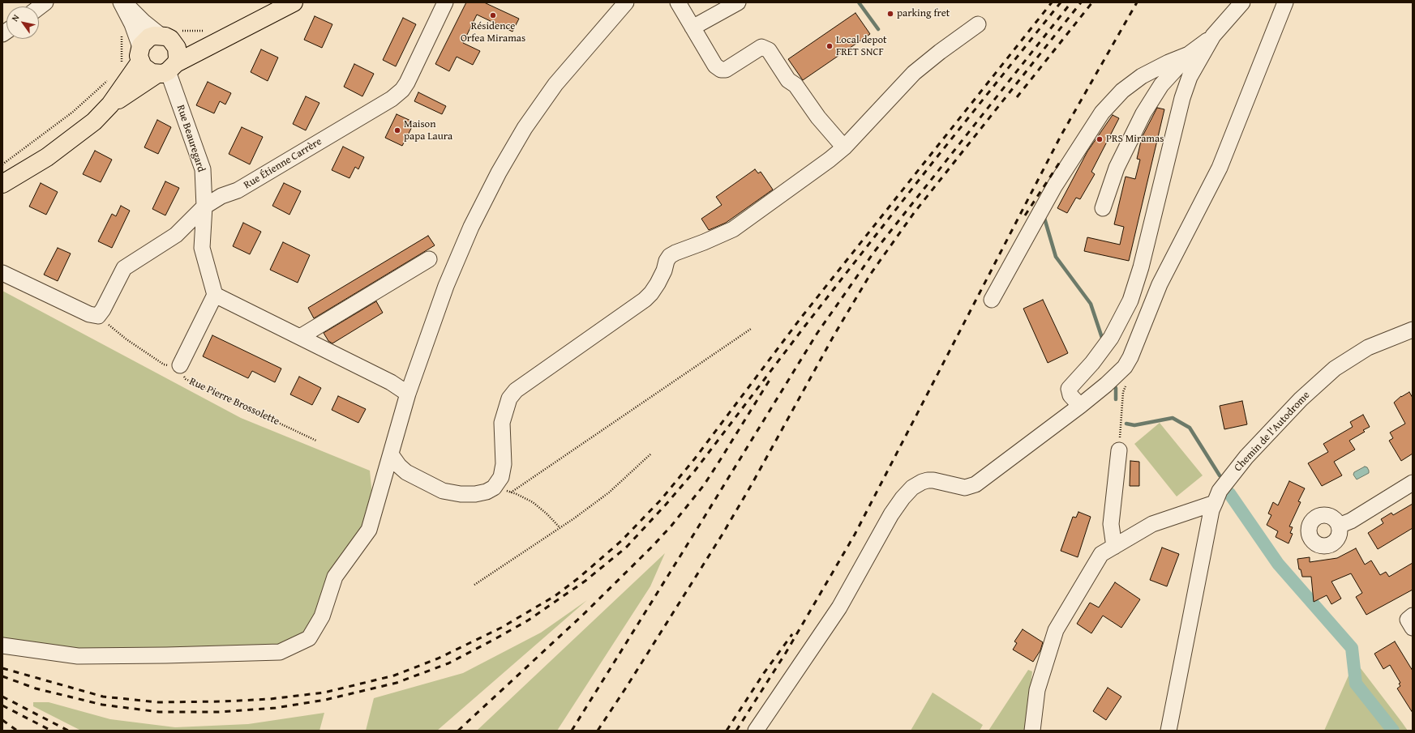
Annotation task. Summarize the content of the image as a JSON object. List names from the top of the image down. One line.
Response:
{"streets":{"street":["Rue Beauregard","Rue Étienne Carrère","Chemin de l'Autodrome"],"path":["Rue Pierre Brossolette"]},"crossings":[["Rue Beauregard","Rue Étienne Carrère"]],"places":["parking fret","Résidence Orfea Miramas","Local depot FRET SNCF","Maison papa Laura","PRS Miramas"],"north":"top left"}
